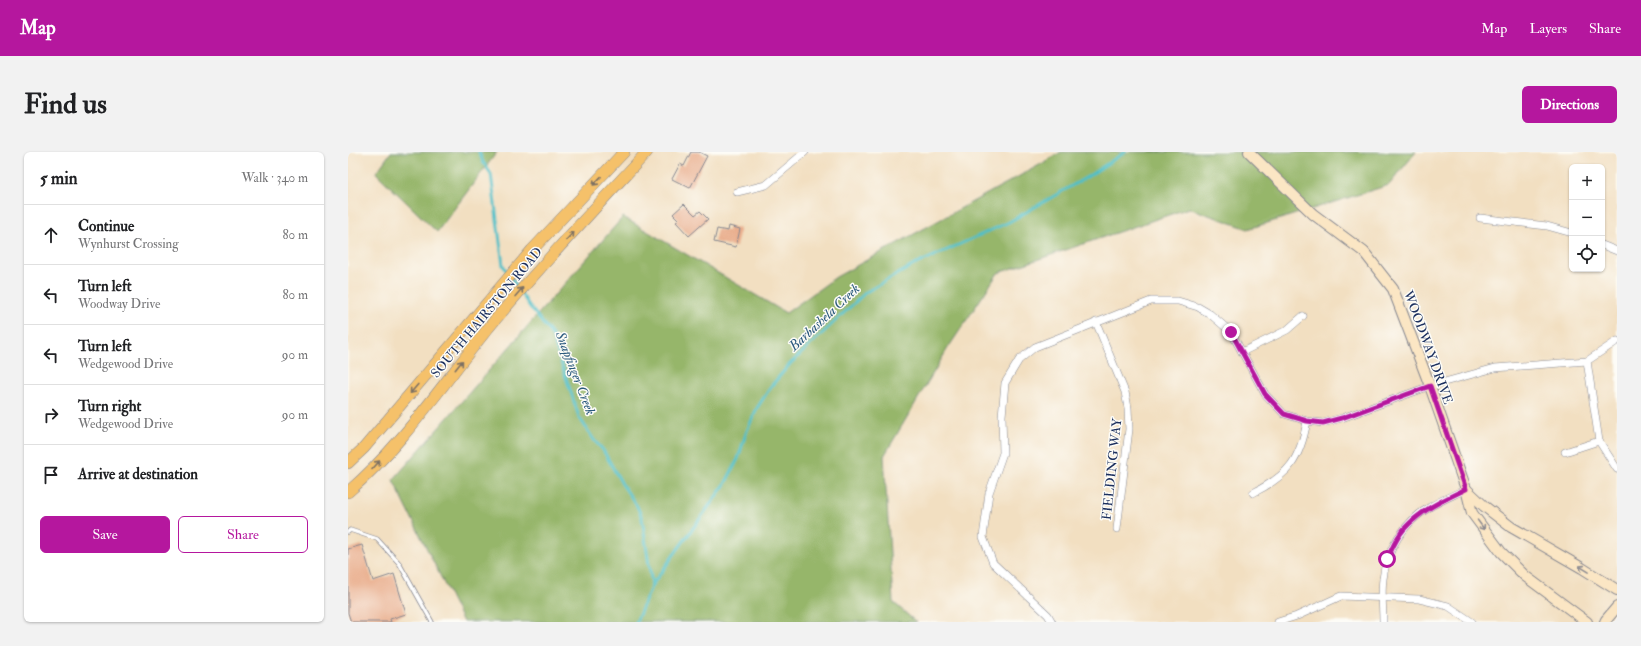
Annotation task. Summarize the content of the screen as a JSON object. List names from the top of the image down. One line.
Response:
{"streets":{"main road":["SOUTH HAIRSTON ROAD"],"street":["WOODWAY DRIVE","FIELDING WAY"]},"water":["Barbashela Creek","Snapfinger Creek"],"page":{"header":"Map","nav":["Map","Layers","Share"],"buttons":["Directions",["Save","Share"]],"title":"Find us","heading":["5 min","Walk · 340 m"],"map_buttons":["+","−"],"list":[["Continue","Wynhurst Crossing","80 m"],["Turn left","Woodway Drive","80 m"],["Turn left","Wedgewood Drive","90 m"],["Turn right","Wedgewood Drive","90 m"],"Arrive at destination"]}}
